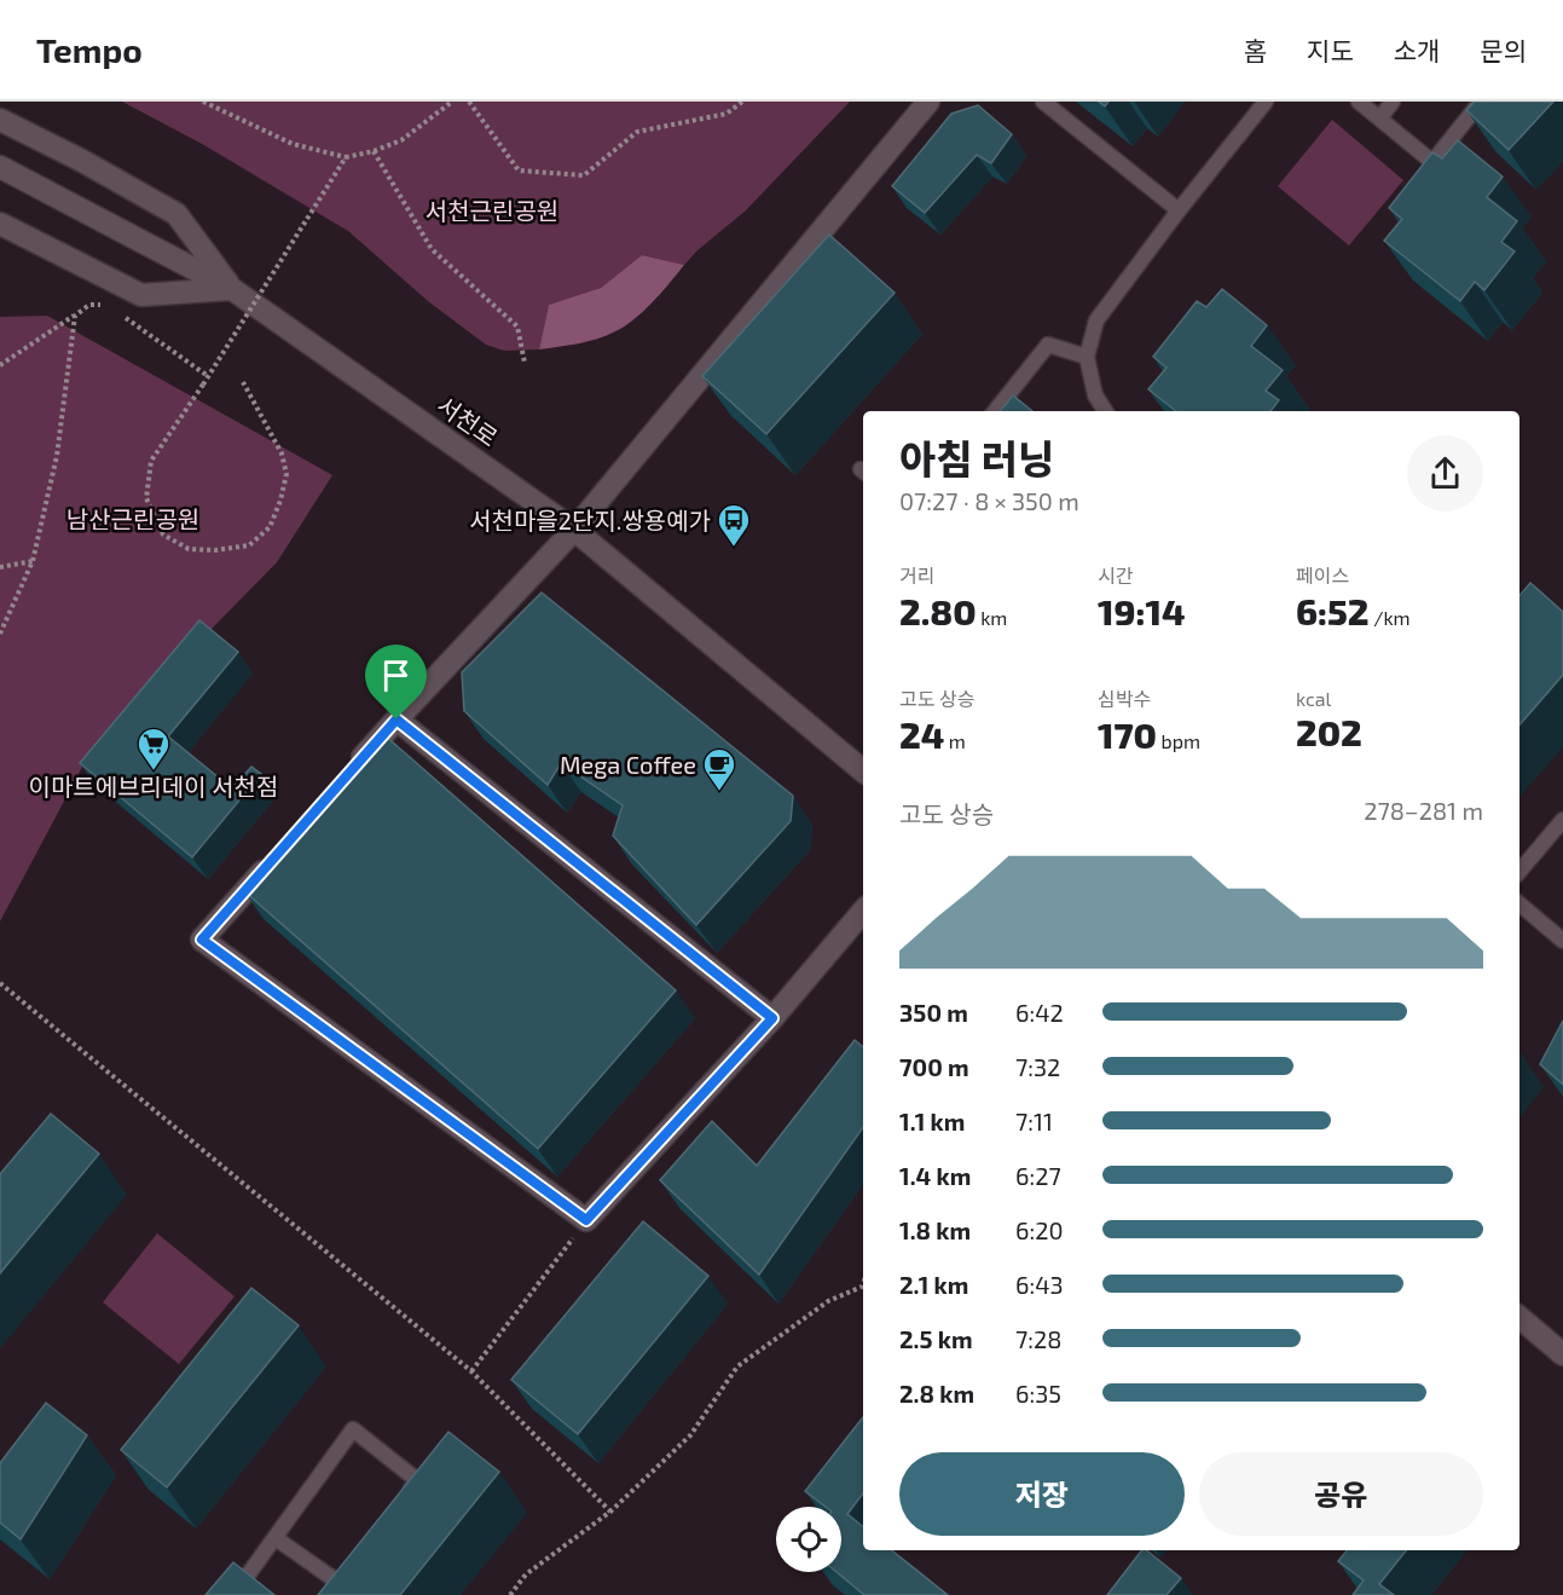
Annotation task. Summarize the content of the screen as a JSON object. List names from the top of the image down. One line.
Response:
{"streets":{"street":["서천로"]},"parks":["서천근린공원","남산근린공원"],"places":{"bus stop":["서천마을2단지.쌍용예가"],"supermarket":["이마트에브리데이 서천점"],"cafe":["Mega Coffee"]},"page":{"header":"Tempo","nav":["홈","지도","소개","문의"],"heading":["아침 러닝","07:27 · 8 × 350 m"],"stats":[["거리","2.80 km"],["시간","19:14"],["페이스","6:52 /km"],["고도 상승","24 m"],["심박수","170 bpm"],["kcal","202"]],"chart":["고도 상승","278–281 m"],"list":[{"name":"350 m","note":"6:42"},{"name":"700 m","note":"7:32"},{"name":"1.1 km","note":"7:11"},{"name":"1.4 km","note":"6:27"},{"name":"1.8 km","note":"6:20"},{"name":"2.1 km","note":"6:43"},{"name":"2.5 km","note":"7:28"},{"name":"2.8 km","note":"6:35"}],"buttons":["저장","공유"]}}
